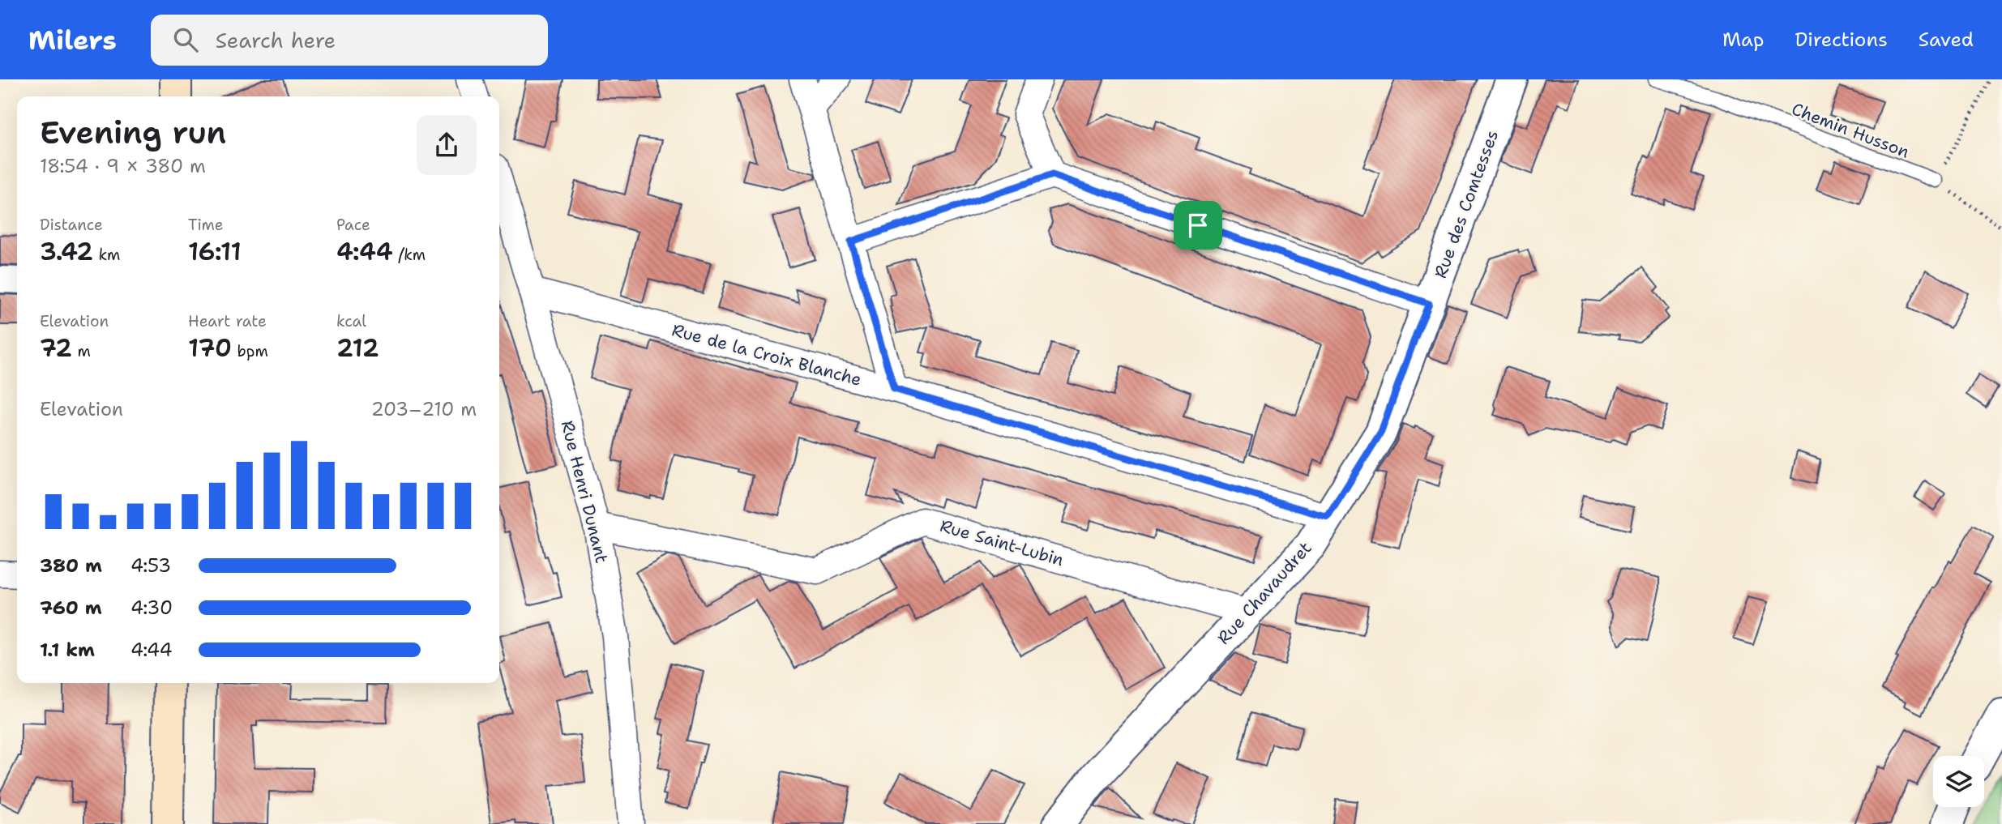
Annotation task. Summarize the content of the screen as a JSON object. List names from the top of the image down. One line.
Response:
{"streets":{"street":["Rue des Comtesses","Rue de la Croix Blanche","Rue Henri Dunant","Rue Saint-Lubin","Rue Chavaudret"],"lane":["Chemin Husson"]},"crossings":[["Rue des Comtesses","Rue Chavaudret"],["Rue de la Croix Blanche","Rue Henri Dunant"],["Rue de la Croix Blanche","Rue Chavaudret"],["Rue Henri Dunant","Rue Saint-Lubin"],["Rue Saint-Lubin","Rue Chavaudret"]],"page":{"header":"Milers","search":"Search here","nav":["Map","Directions","Saved"],"heading":["Evening run","18:54 · 9 × 380 m"],"stats":[["Distance","3.42 km"],["Time","16:11"],["Pace","4:44 /km"],["Elevation","72 m"],["Heart rate","170 bpm"],["kcal","212"]],"chart":["Elevation","203–210 m"],"list":[{"name":"380 m","note":"4:53"},{"name":"760 m","note":"4:30"},{"name":"1.1 km","note":"4:44"}]}}
